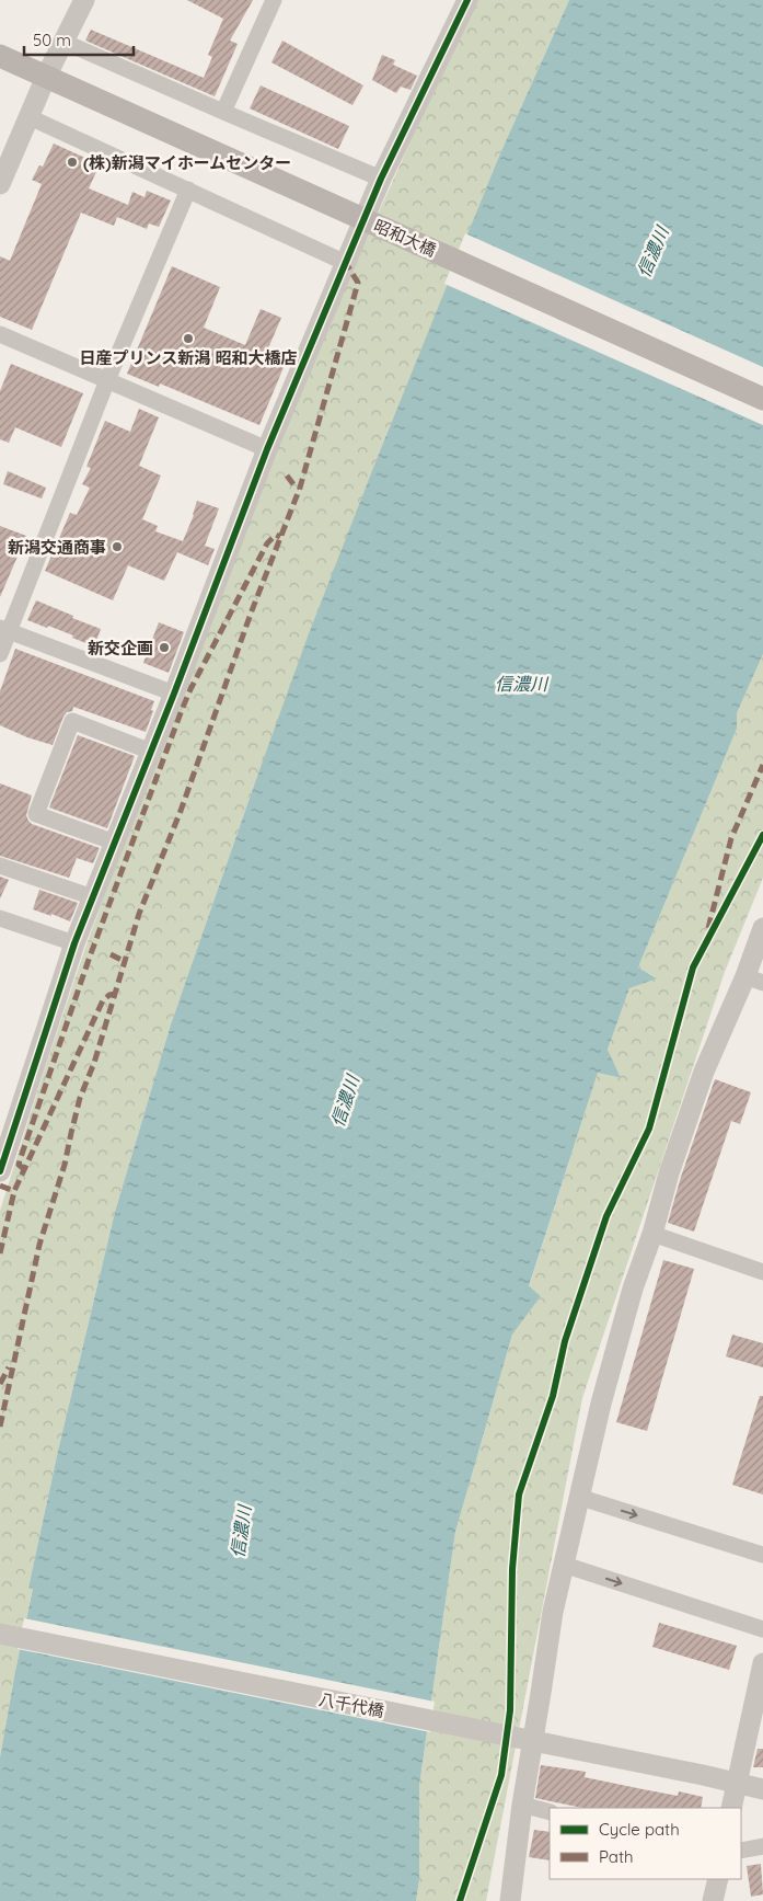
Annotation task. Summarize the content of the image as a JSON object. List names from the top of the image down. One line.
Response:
{"streets":{"main road":["昭和大橋"],"street":["八千代橋"]},"water":["信濃川"],"places":["(株)新潟マイホームセンター","日産プリンス新潟 昭和大橋店","新潟交通商事","新交企画"],"legend":["Cycle path","Path"],"scale_bar":"50 m"}
